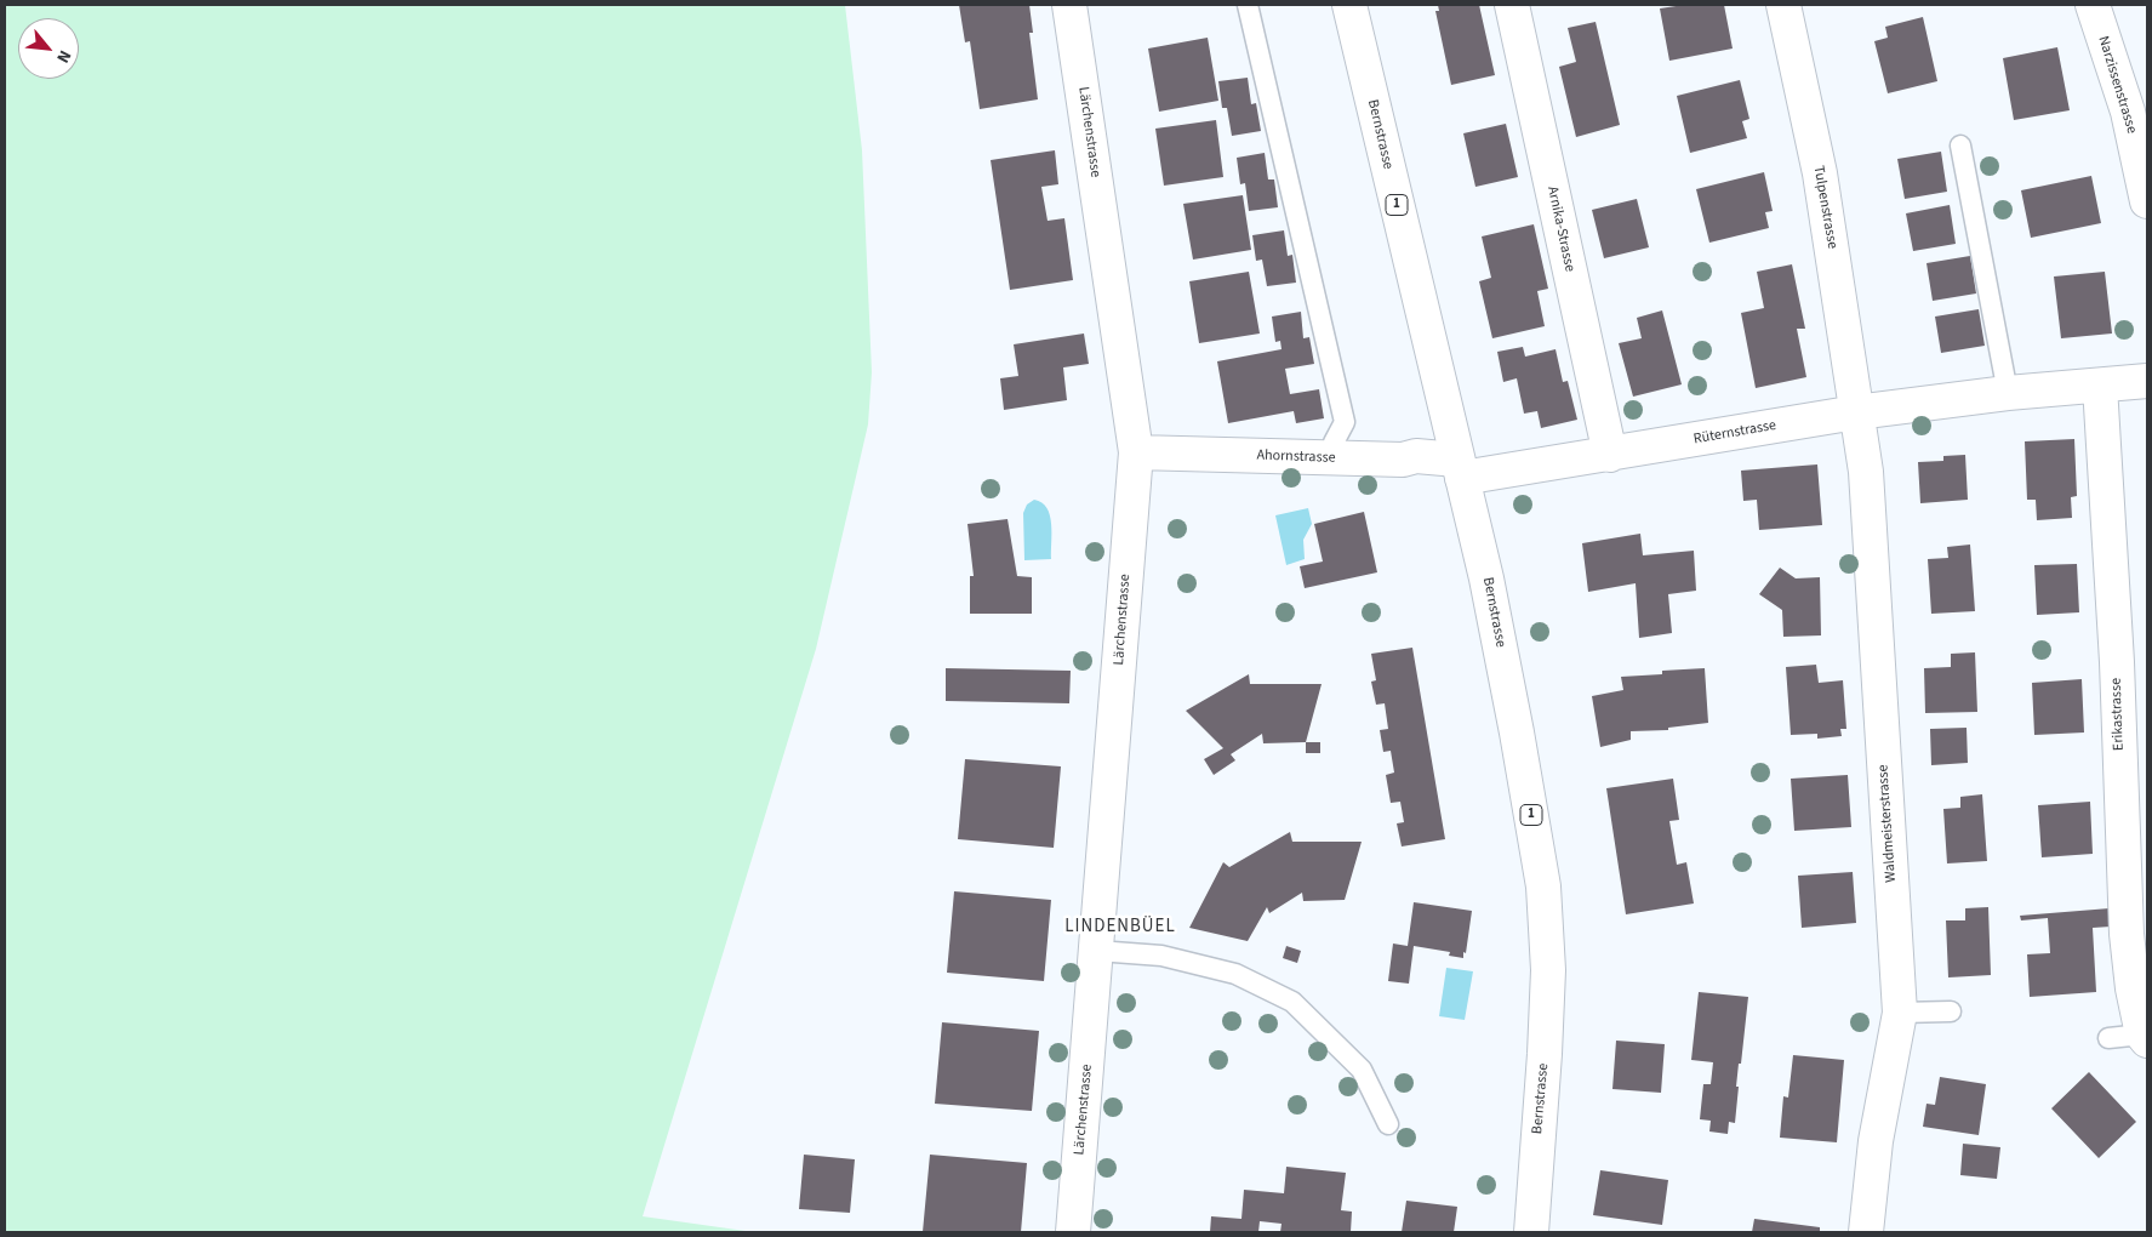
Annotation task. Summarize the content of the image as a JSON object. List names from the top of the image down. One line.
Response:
{"streets":{"street":["Narzissenstrasse","Lärchenstrasse","Bernstrasse","1","Tulpenstrasse","Arnika-Strasse","Rüternstrasse","Ahornstrasse","Erikastrasse","Waldmeisterstrasse"]},"crossings":[["Lärchenstrasse","Ahornstrasse"],["Bernstrasse","Rüternstrasse"],["Bernstrasse","Ahornstrasse"],["Tulpenstrasse","Rüternstrasse"],["Tulpenstrasse","Waldmeisterstrasse"],["Arnika-Strasse","Rüternstrasse"],["Rüternstrasse","Ahornstrasse"],["Rüternstrasse","Erikastrasse"],["Rüternstrasse","Waldmeisterstrasse"]],"districts":["LINDENBÜEL"],"north":"bottom right"}
